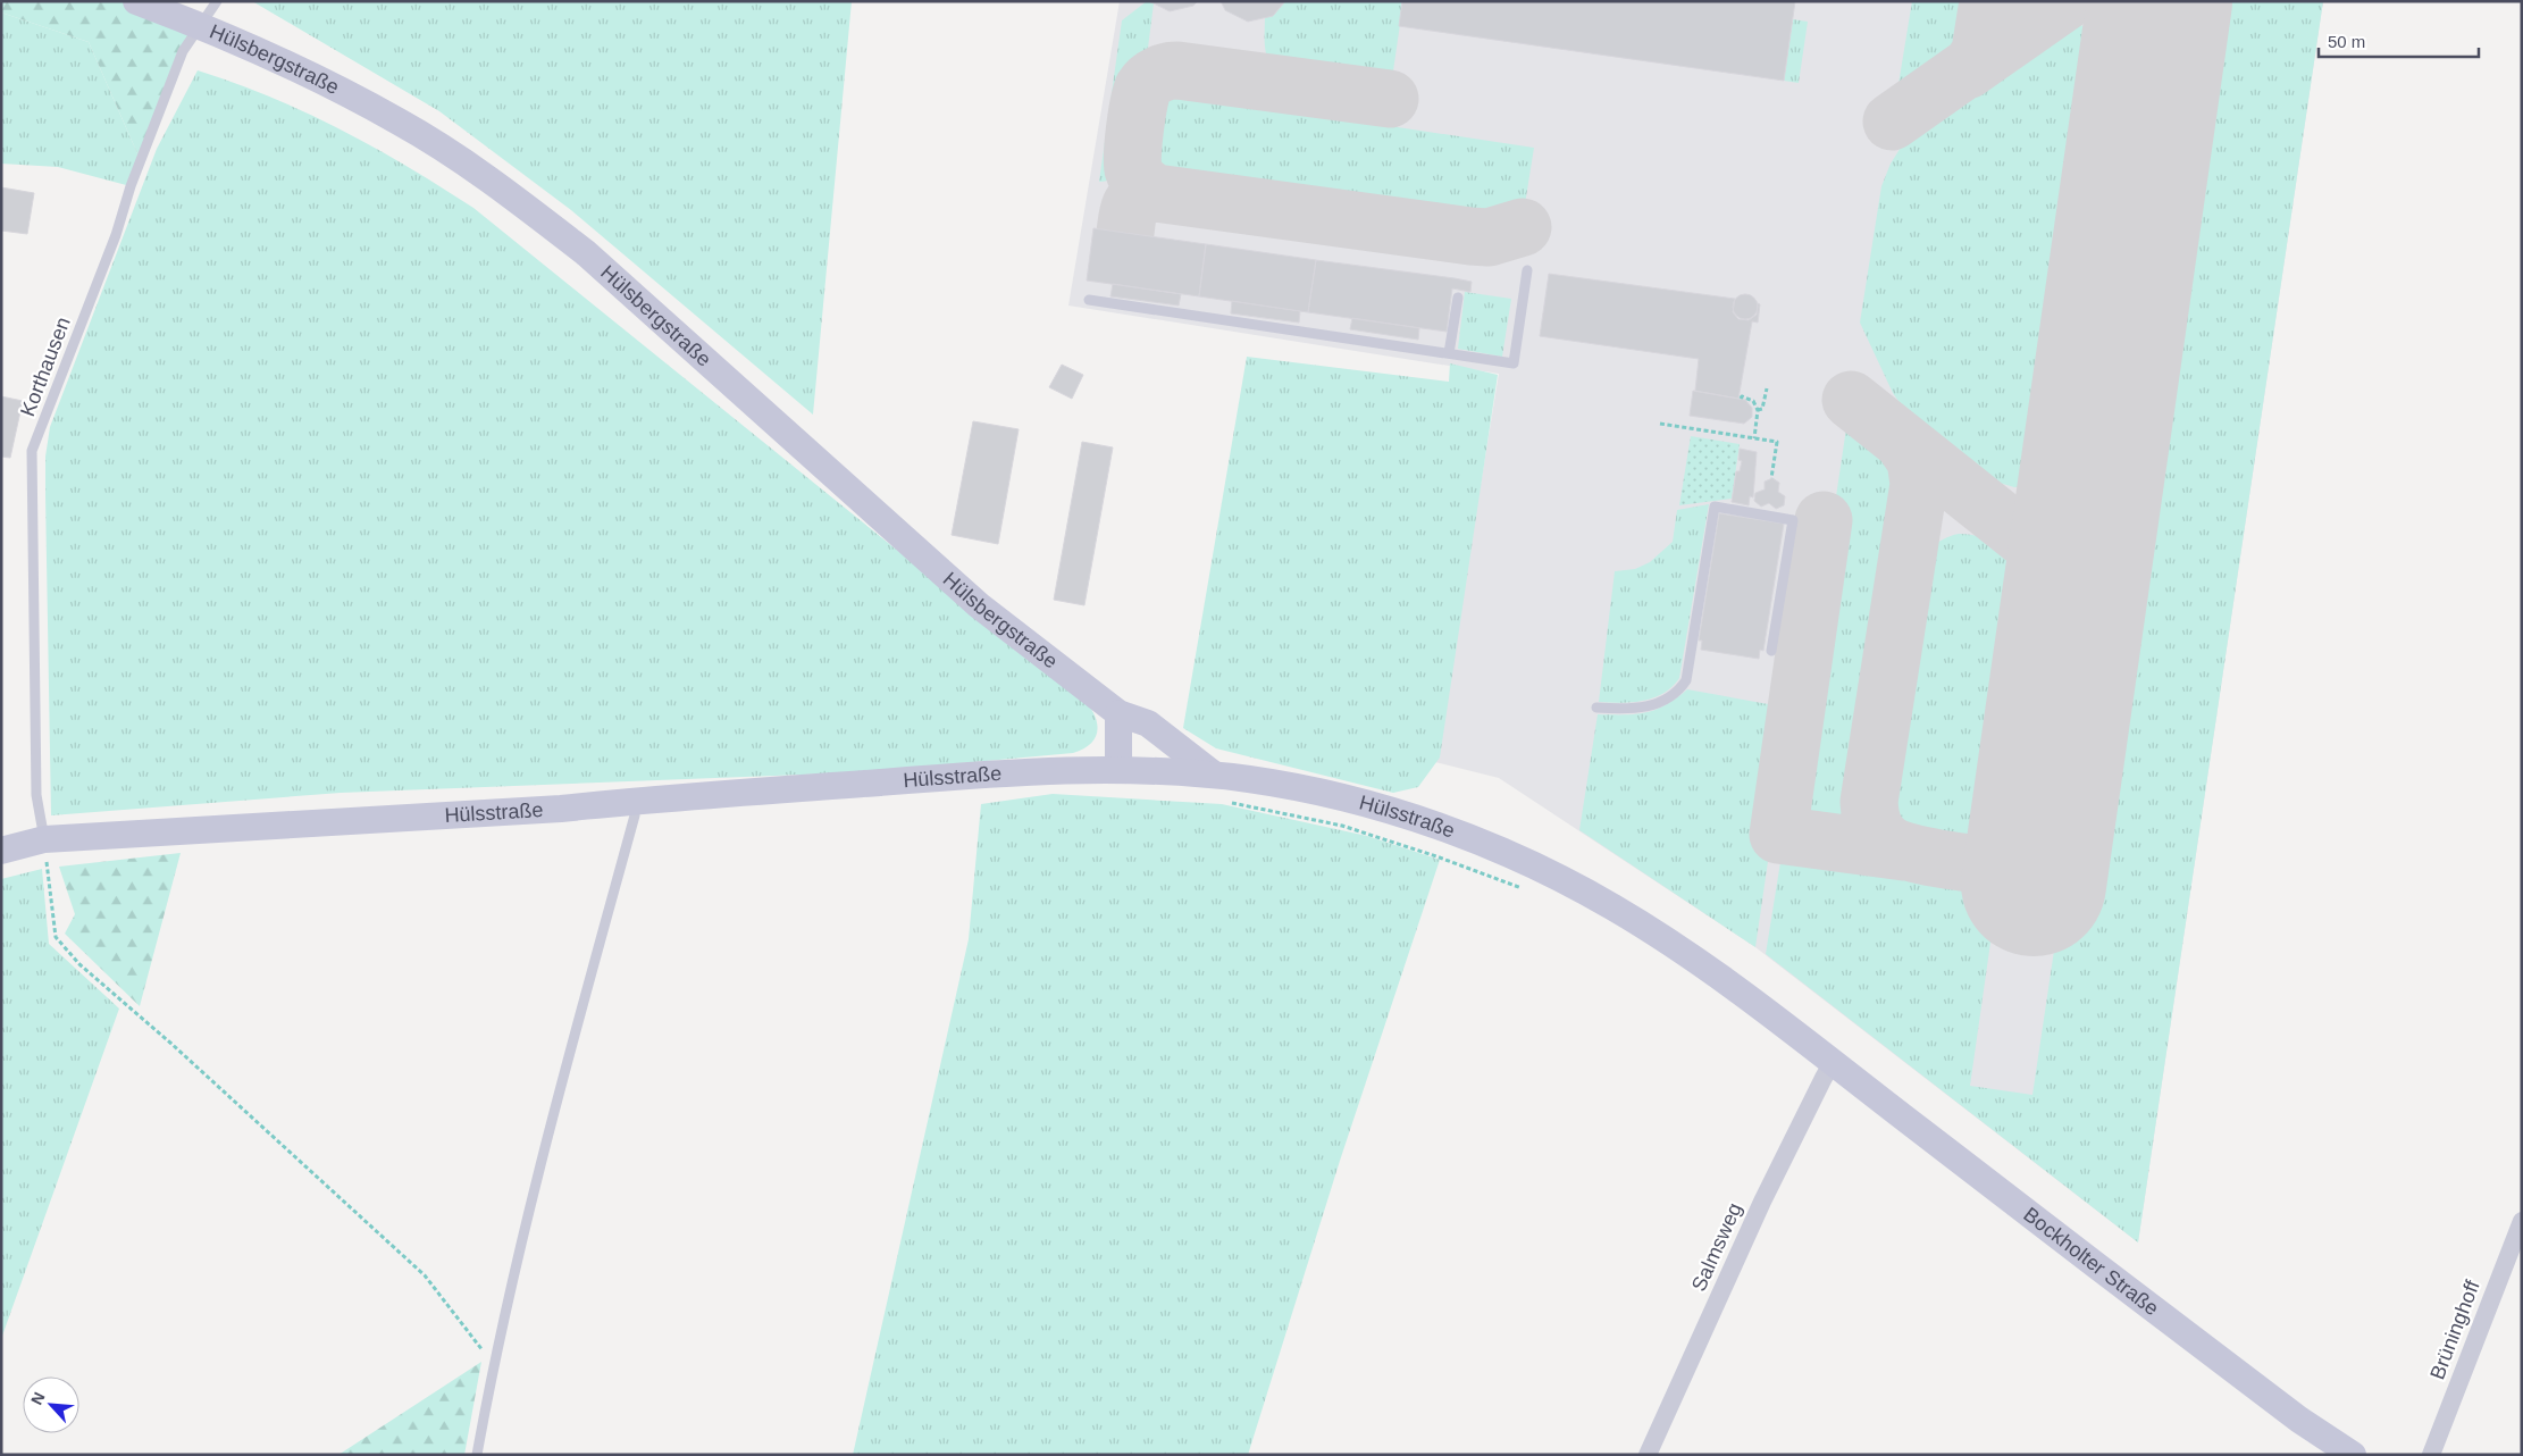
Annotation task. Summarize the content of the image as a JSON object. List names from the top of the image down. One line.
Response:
{"streets":{"street":["Hülsbergstraße","Hülsstraße","Salmsweg","Bockholter Straße","Brüninghoff"],"lane":["Korthausen"]},"crossings":[["Hülsbergstraße","Korthausen"],["Hülsbergstraße","Hülsstraße"],["Korthausen","Hülsstraße"],["Hülsstraße","Salmsweg"],["Hülsstraße","Bockholter Straße"],["Salmsweg","Bockholter Straße"]],"scale_bar":"50 m","north":"top left"}
